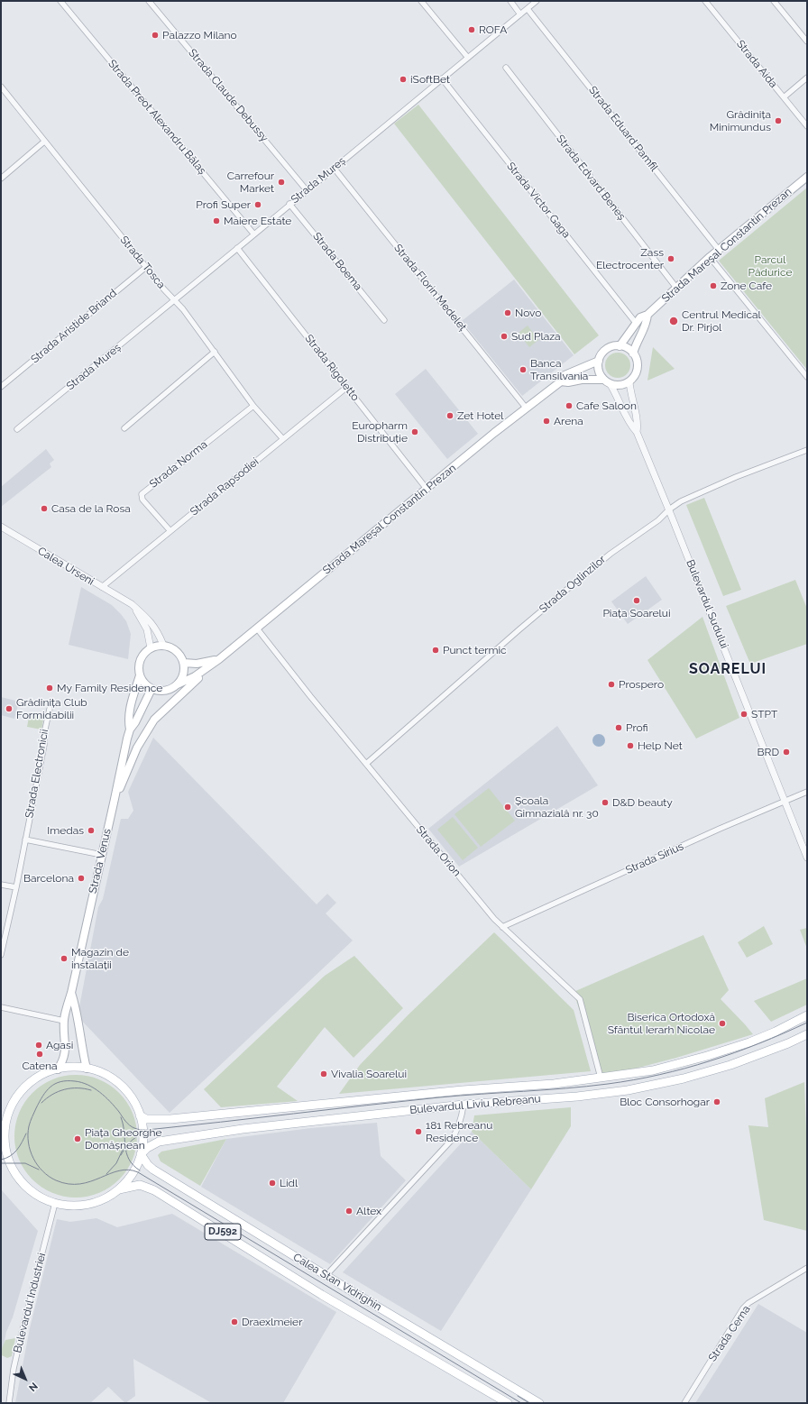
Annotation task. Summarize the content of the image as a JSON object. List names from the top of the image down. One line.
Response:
{"streets":{"main road":["Strada Mareșal Constantin Prezan","Strada Venus","Bulevardul Liviu Rebreanu","DJ592","Calea Stan Vidrighin"],"street":["Strada Aida","Strada Claude Debussy","Strada Preot Alexandru Bălaș","Strada Eduard Pamfil","Strada Edvard Beneș","Strada Mureș","Strada Victor Gaga","Strada Boema","Strada Tosca","Strada Florin Medeleț","Strada Aristide Briand","Strada Rigoletto","Strada Norma","Strada Rapsodiei","Calea Urseni","Strada Oglinzilor","Bulevardul Sudului","Strada Electronicii","Strada Orion","Strada Sirius","Bulevardul Industriei","Strada Cerna"]},"crossings":[["Strada Claude Debussy","Strada Mureș"],["Strada Preot Alexandru Bălaș","Strada Mureș"],["Strada Eduard Pamfil","Strada Mureș"],["Strada Eduard Pamfil","Strada Mareșal Constantin Prezan"],["Strada Edvard Beneș","Strada Mareșal Constantin Prezan"],["Strada Mureș","Strada Victor Gaga"],["Strada Mureș","Strada Boema"],["Strada Mureș","Strada Tosca"],["Strada Mureș","Strada Florin Medeleț"],["Strada Mureș","Strada Rigoletto"],["Strada Victor Gaga","Strada Mareșal Constantin Prezan"],["Strada Mareșal Constantin Prezan","Strada Florin Medeleț"],["Strada Mareșal Constantin Prezan","Strada Rigoletto"],["Strada Mareșal Constantin Prezan","Calea Urseni"],["Strada Mareșal Constantin Prezan","Bulevardul Sudului"],["Strada Mareșal Constantin Prezan","Strada Orion"],["Strada Mareșal Constantin Prezan","Strada Venus"],["Strada Tosca","Strada Aristide Briand"],["Strada Tosca","Strada Norma"],["Strada Tosca","Strada Rapsodiei"],["Strada Rigoletto","Strada Rapsodiei"],["Strada Norma","Strada Rapsodiei"],["Strada Rapsodiei","Calea Urseni"],["Calea Urseni","Strada Venus"],["Strada Oglinzilor","Bulevardul Sudului"],["Strada Oglinzilor","Strada Orion"],["Bulevardul Sudului","Strada Sirius"],["Strada Orion","Strada Sirius"],["Strada Orion","Bulevardul Liviu Rebreanu"],["Strada Venus","DJ592"],["Bulevardul Liviu Rebreanu","DJ592"],["Bulevardul Liviu Rebreanu","Calea Stan Vidrighin"],["DJ592","Calea Stan Vidrighin"],["DJ592","Bulevardul Industriei"]],"districts":["SOARELUI"],"parks":["Parcul Pădurice"],"places":["ROFA","Palazzo Milano","iSoftBet","Grădinița Minimundus","Carrefour Market","Profi Super","Maiere Estate","Zass Electrocenter","Zone Cafe","Novo","Centrul Medical Dr. Pirjol","Sud Plaza","Banca Transilvania","Cafe Saloon","Zet Hotel","Arena","Europharm Distribuție","Casa de la Rosa","Piața Soarelui","Punct termic","Prospero","My Family Residence","Grădinița Club Formidabilii","STPT","Profi","Help Net","BRD","D&D beauty","Școala Gimnazială nr. 30","Imedas","Barcelona","Magazin de instalații","Biserica Ortodoxă Sfântul Ierarh Nicolae","Agasi","Catena","Vivalia Soarelui","Bloc Consorhogar","181 Rebreanu Residence","Piața Gheorghe Domășnean","Lidl","Altex","Draexlmeier"],"north":"bottom right"}
